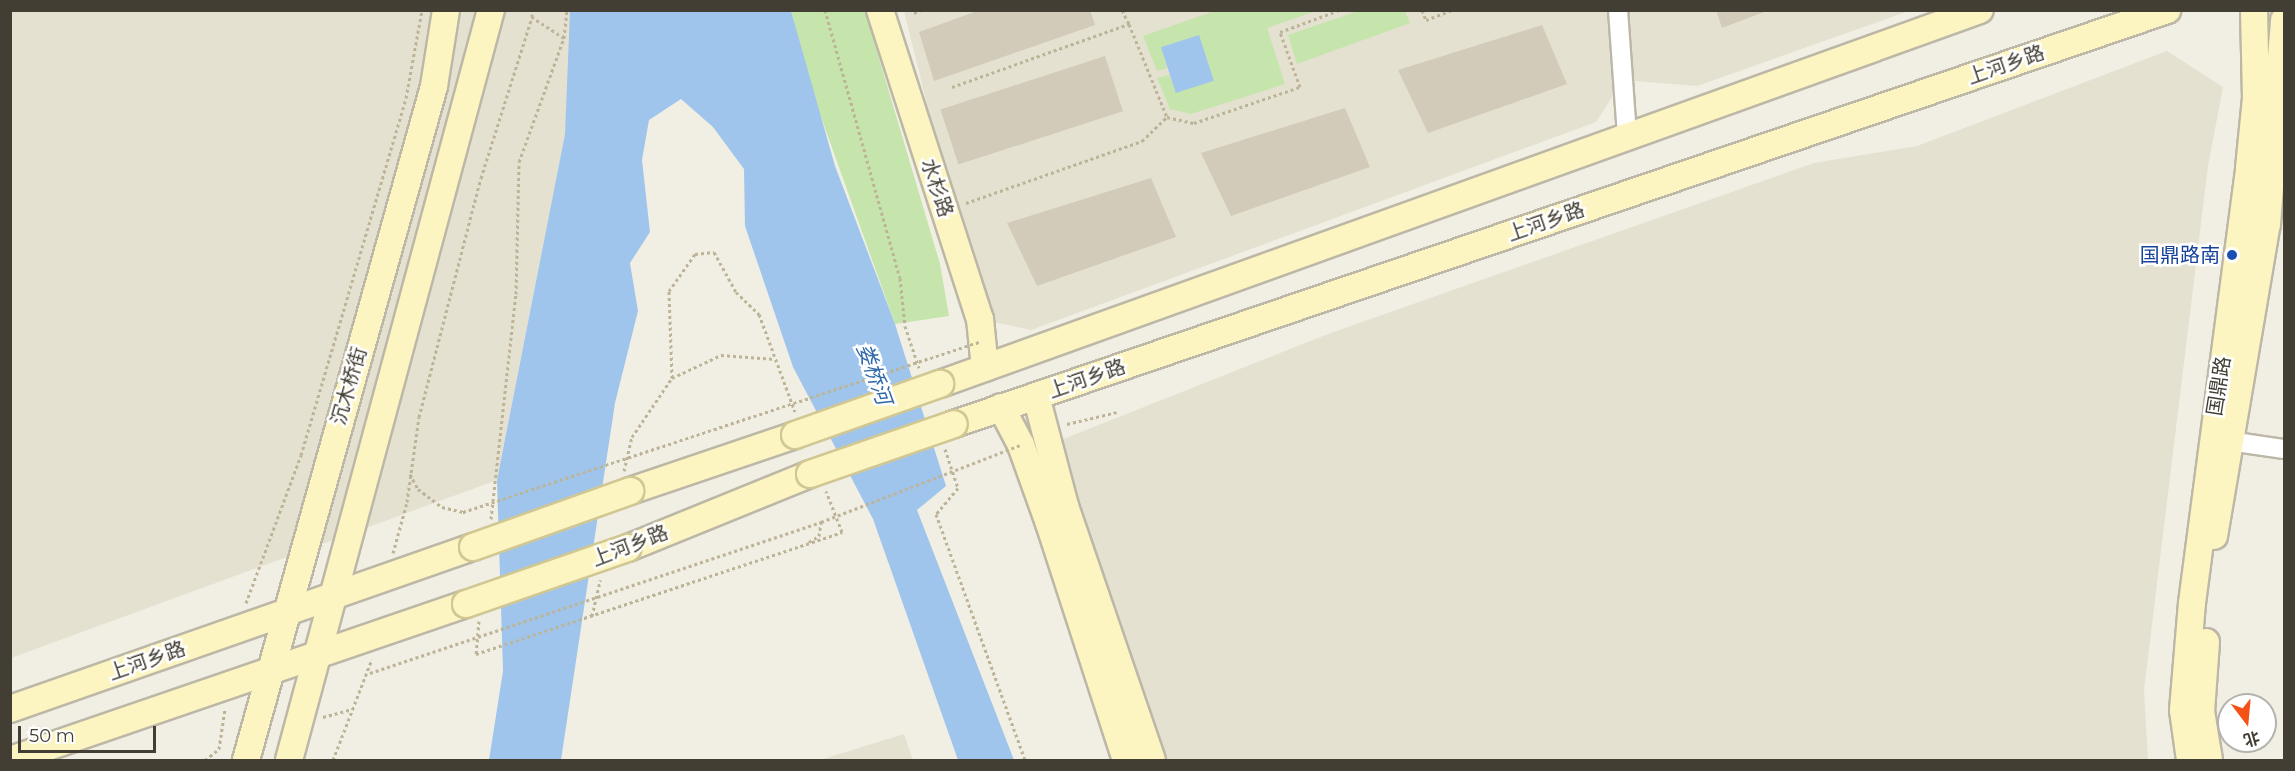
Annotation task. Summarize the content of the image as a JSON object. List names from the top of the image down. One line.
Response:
{"streets":{"main road":["上河乡路","水杉路","沉木桥街","国鼎路"]},"crossings":[["上河乡路","水杉路"],["上河乡路","沉木桥街"]],"water":["娄桥河"],"places":["国鼎路南"],"scale_bar":"50 m","north":"bottom"}
